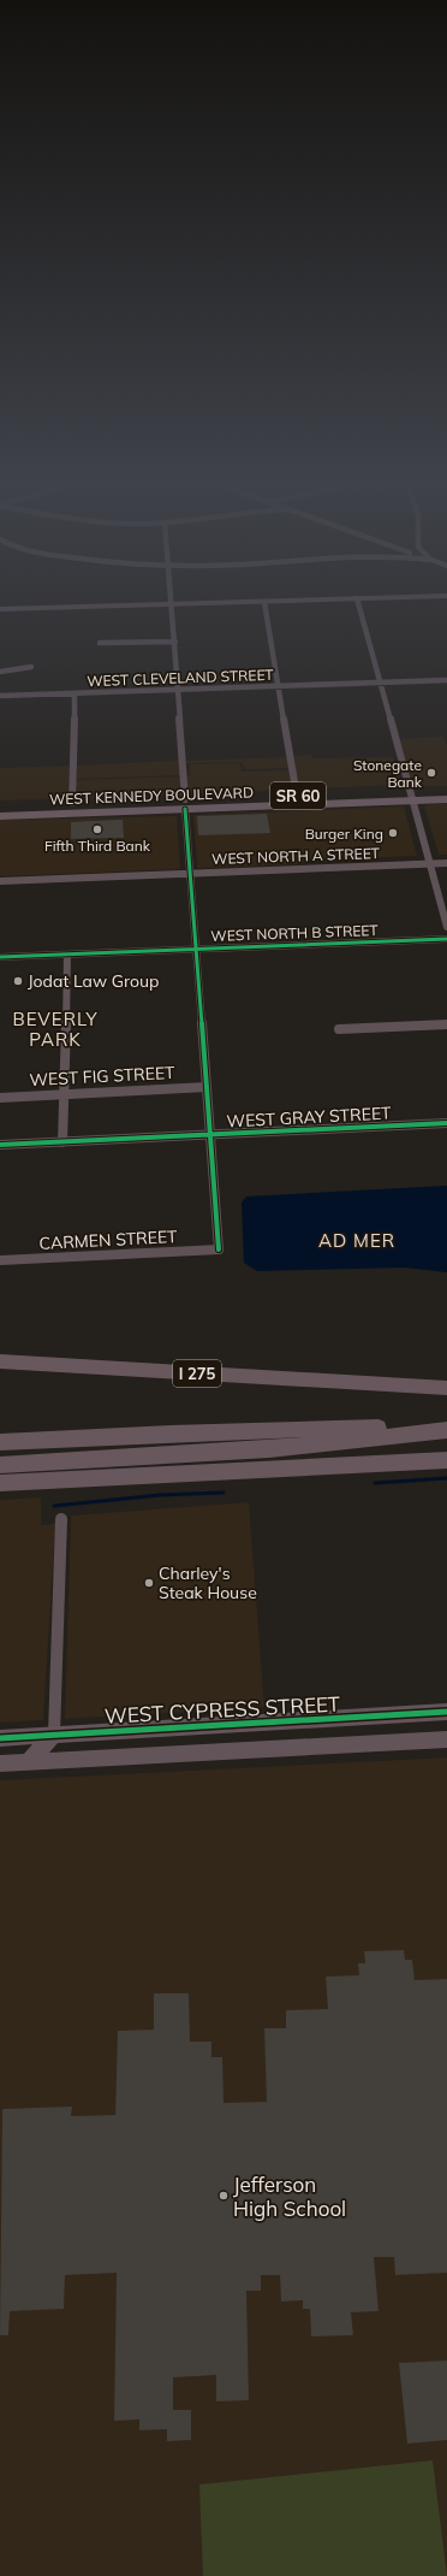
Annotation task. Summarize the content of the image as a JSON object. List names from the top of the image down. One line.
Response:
{"streets":{"highway":["I 275"],"main road":["WEST KENNEDY BOULEVARD","SR 60"],"street":["WEST CLEVELAND STREET","WEST NORTH A STREET","WEST NORTH B STREET","WEST FIG STREET","WEST GRAY STREET","CARMEN STREET","WEST CYPRESS STREET"]},"crossings":[["WEST GRAY STREET","CARMEN STREET"]],"districts":["BEVERLY PARK","AD MER"],"places":["Stonegate Bank","Fifth Third Bank","Burger King","Jodat Law Group","Charley's Steak House","Jefferson High School"]}
